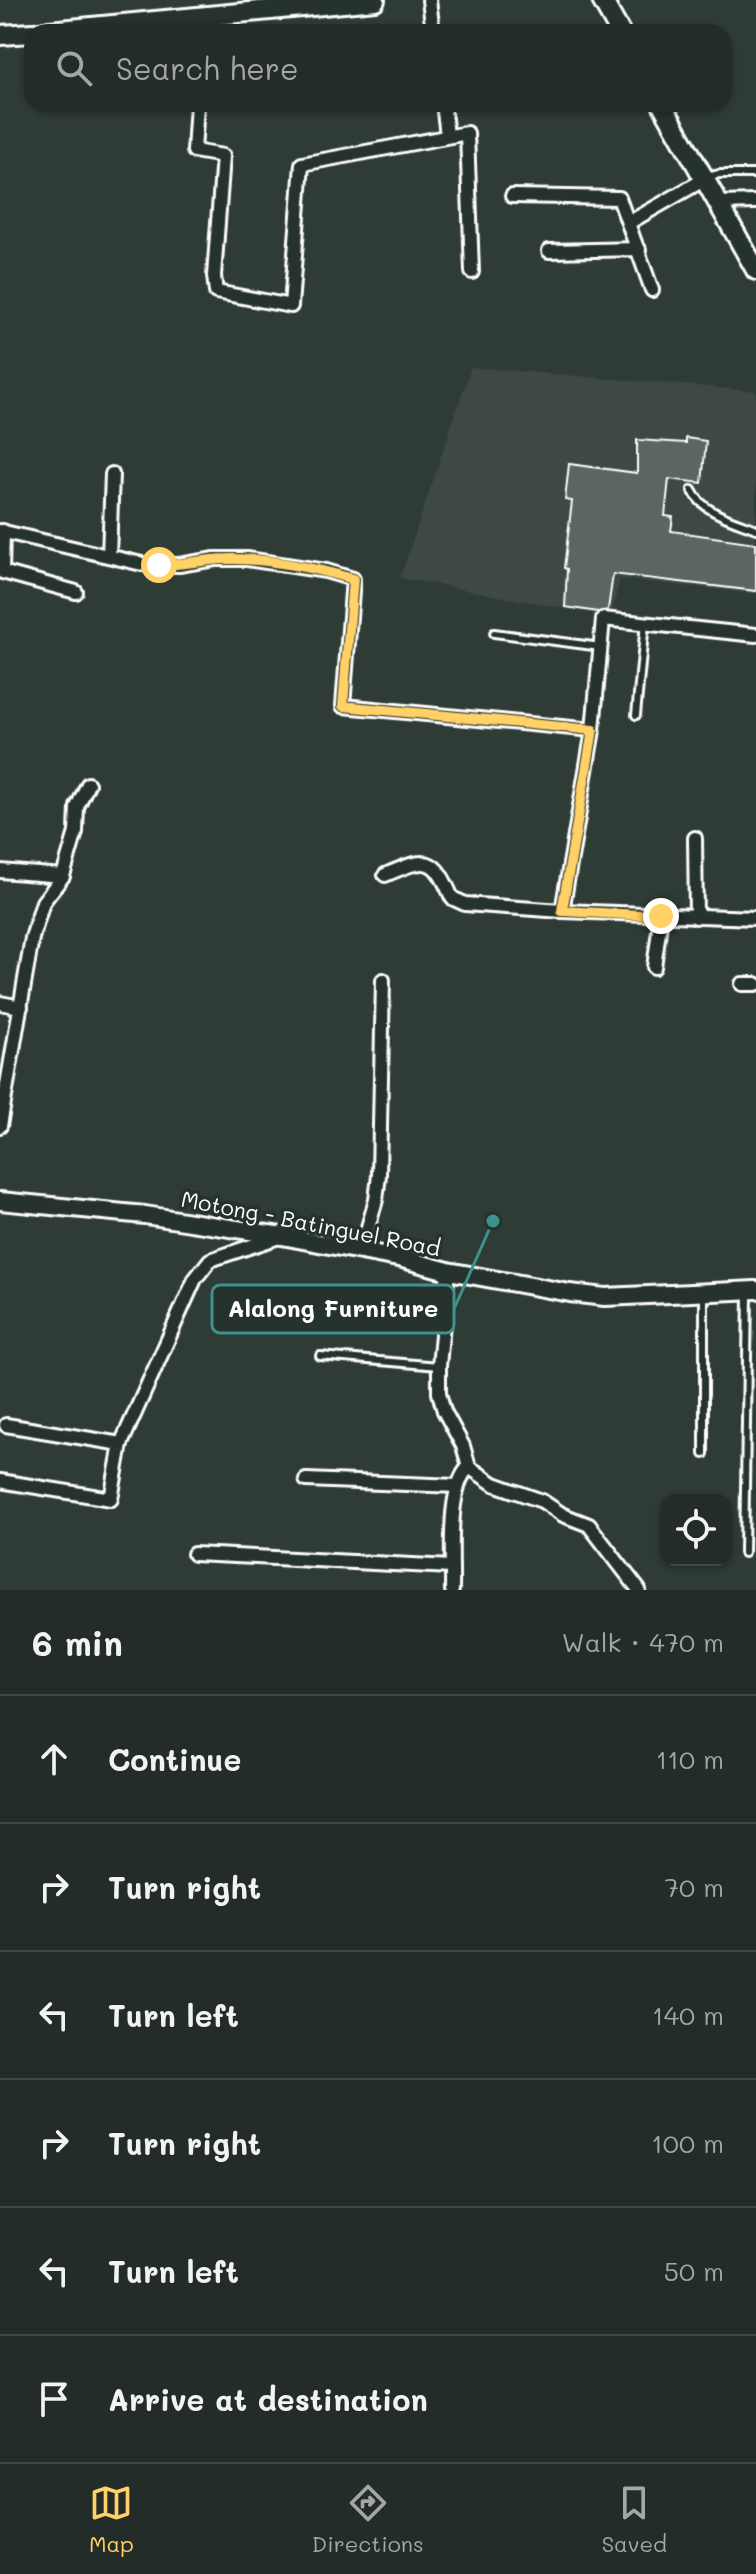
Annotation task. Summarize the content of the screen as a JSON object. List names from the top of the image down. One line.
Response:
{"streets":{"street":["Motong - Batinguel Road"]},"places":["Alalong Furniture"],"page":{"search":"Search here","heading":["6 min","Walk · 470 m"],"list":[["Continue","110 m"],["Turn right","70 m"],["Turn left","140 m"],["Turn right","100 m"],["Turn left","50 m"],"Arrive at destination"],"nav":["Map","Directions","Saved"]}}
